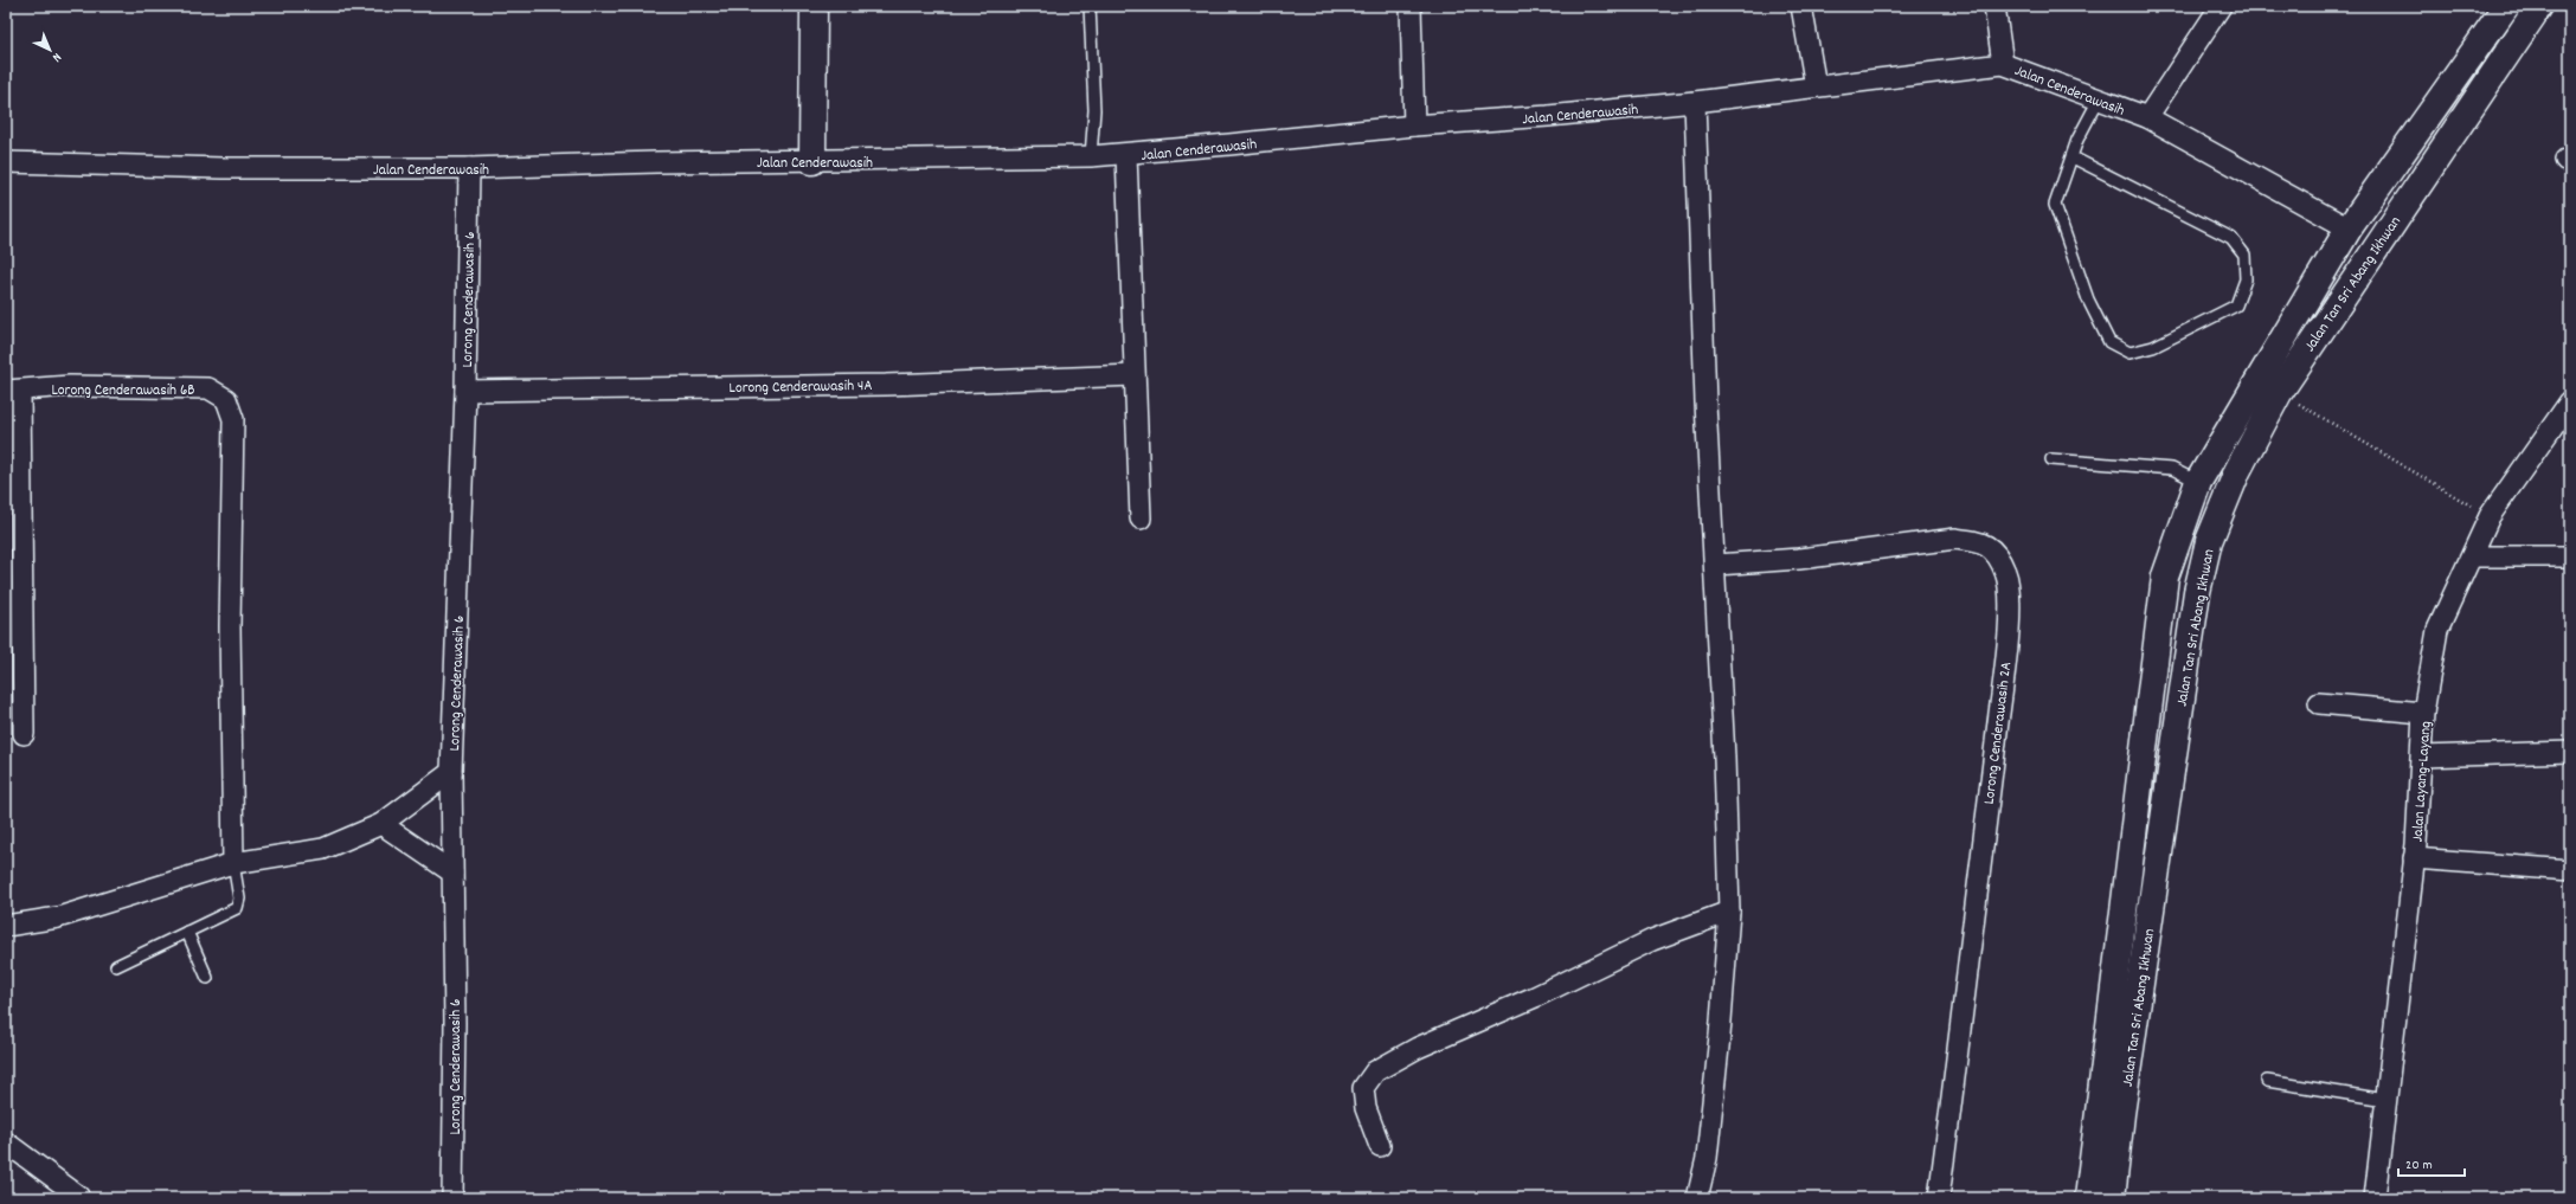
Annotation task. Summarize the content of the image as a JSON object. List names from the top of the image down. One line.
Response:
{"streets":{"street":["Jalan Cenderawasih","Jalan Tan Sri Abang Ikhwan","Lorong Cenderawasih 6","Lorong Cenderawasih 4A","Lorong Cenderawasih 6B","Lorong Cenderawasih 2A","Jalan Layang-Layang"]},"crossings":[["Jalan Cenderawasih","Jalan Tan Sri Abang Ikhwan"],["Jalan Cenderawasih","Lorong Cenderawasih 6"],["Lorong Cenderawasih 6","Lorong Cenderawasih 4A"]],"scale_bar":"20 m","north":"bottom right"}
